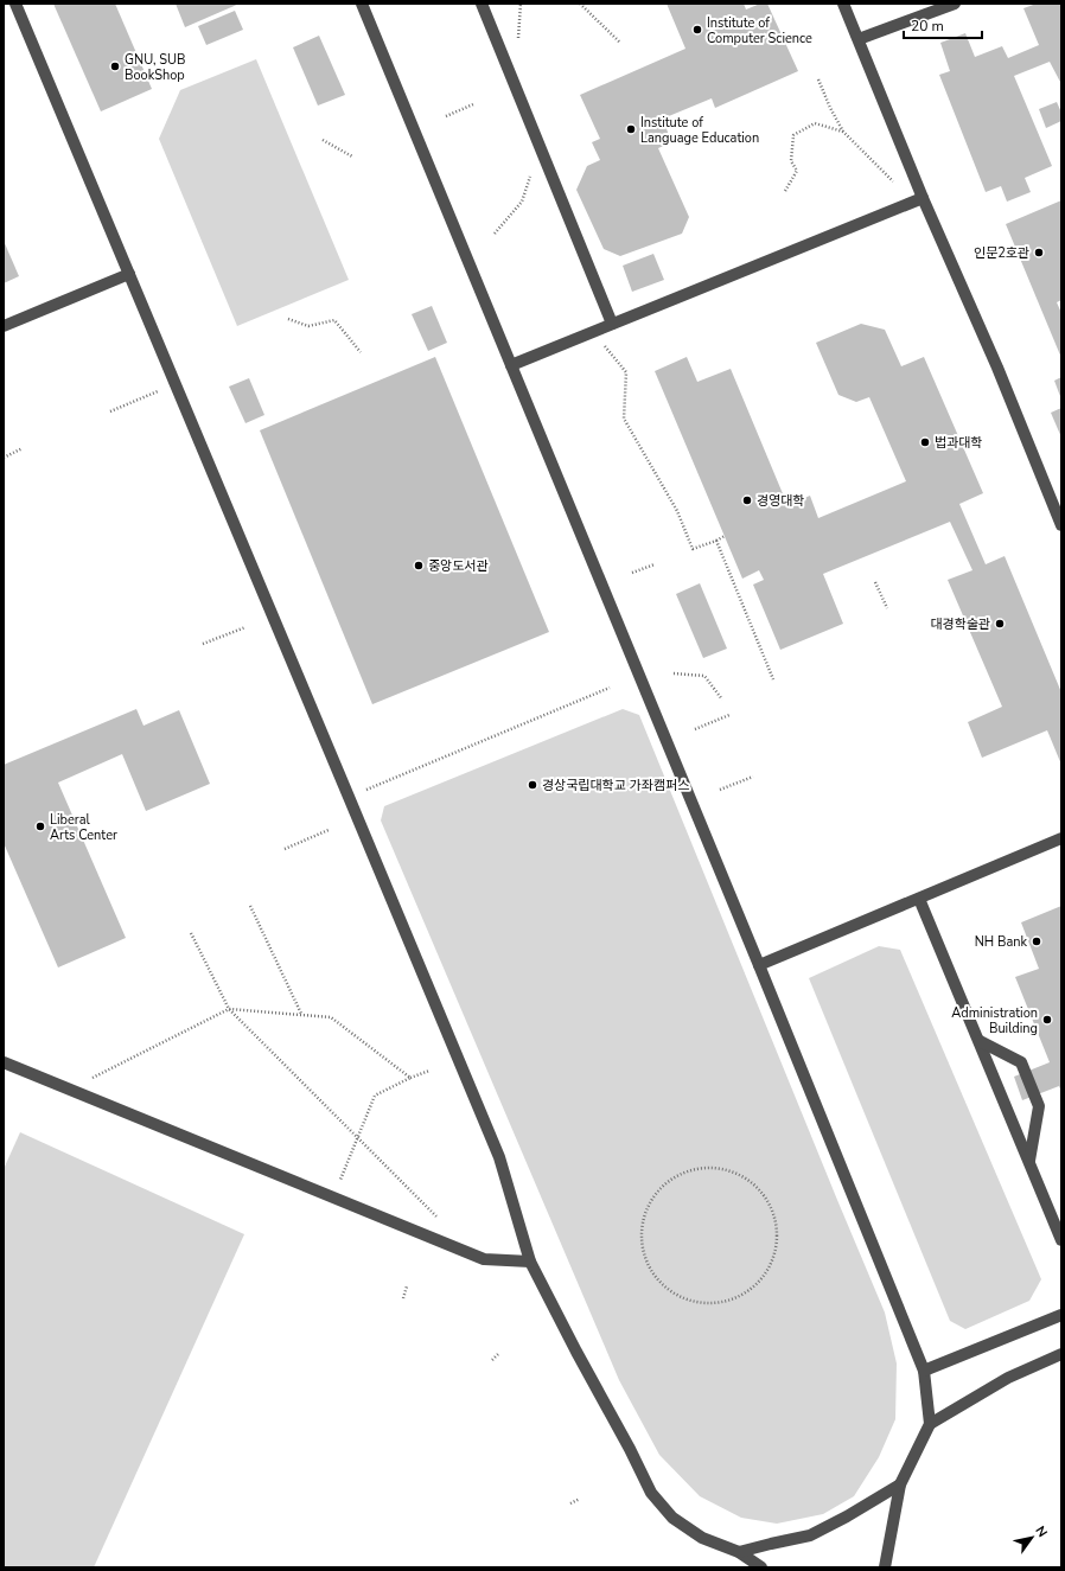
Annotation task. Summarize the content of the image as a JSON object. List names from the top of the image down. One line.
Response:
{"places":["Institute of Computer Science","GNU, SUB BookShop","Institute of Language Education","인문2호관","법과대학","경영대학","중앙도서관","대경학술관","경상국립대학교 가좌캠퍼스","Liberal Arts Center","NH Bank","Administration Building"],"scale_bar":"20 m","north":"top right"}
